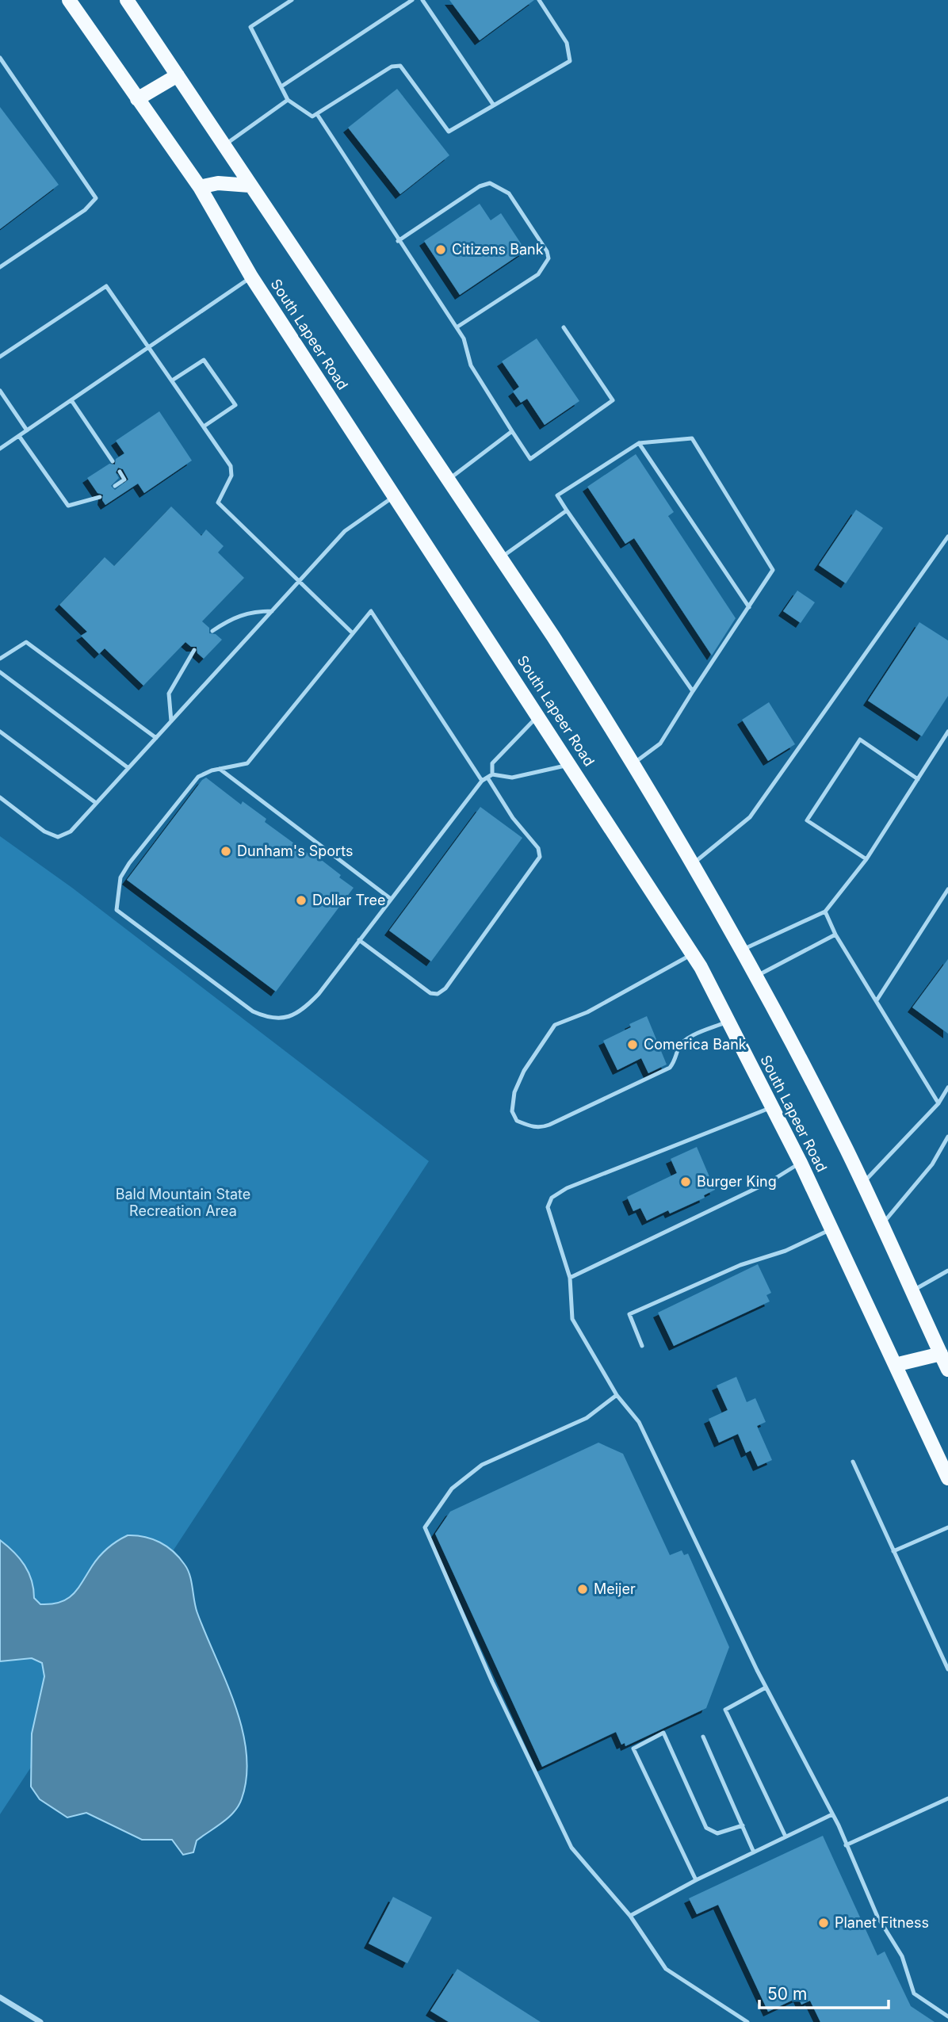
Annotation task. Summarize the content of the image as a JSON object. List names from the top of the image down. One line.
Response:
{"streets":{"main road":["South Lapeer Road"]},"parks":["Bald Mountain State Recreation Area"],"places":["Citizens Bank","Dunham's Sports","Dollar Tree","Comerica Bank","Burger King","Meijer","Planet Fitness"],"scale_bar":"50 m"}
